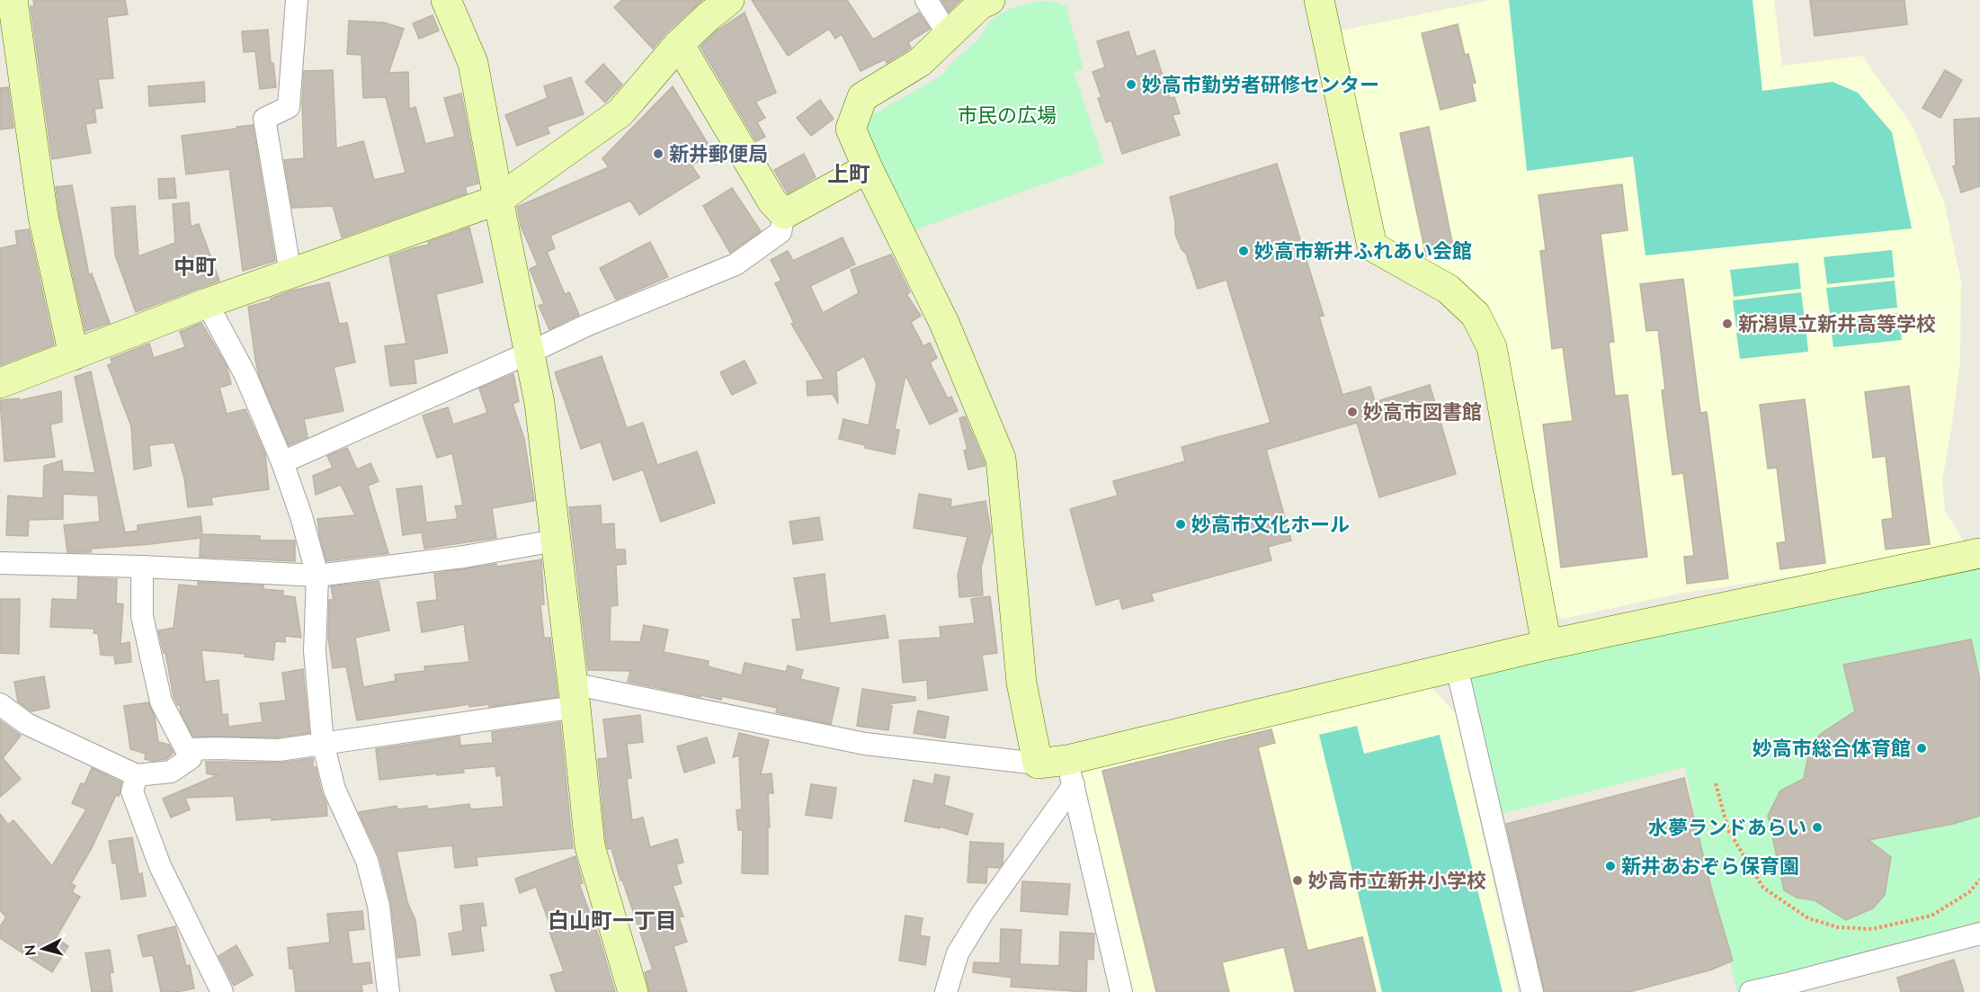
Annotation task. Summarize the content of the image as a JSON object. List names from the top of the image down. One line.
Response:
{"districts":["上町","中町","白山町一丁目"],"parks":["市民の広場"],"places":["妙高市勤労者研修センター","新井郵便局","妙高市新井ふれあい会館","新潟県立新井高等学校","妙高市図書館","妙高市文化ホール","妙高市総合体育館","水夢ランドあらい","新井あおぞら保育園","妙高市立新井小学校"],"north":"left"}
